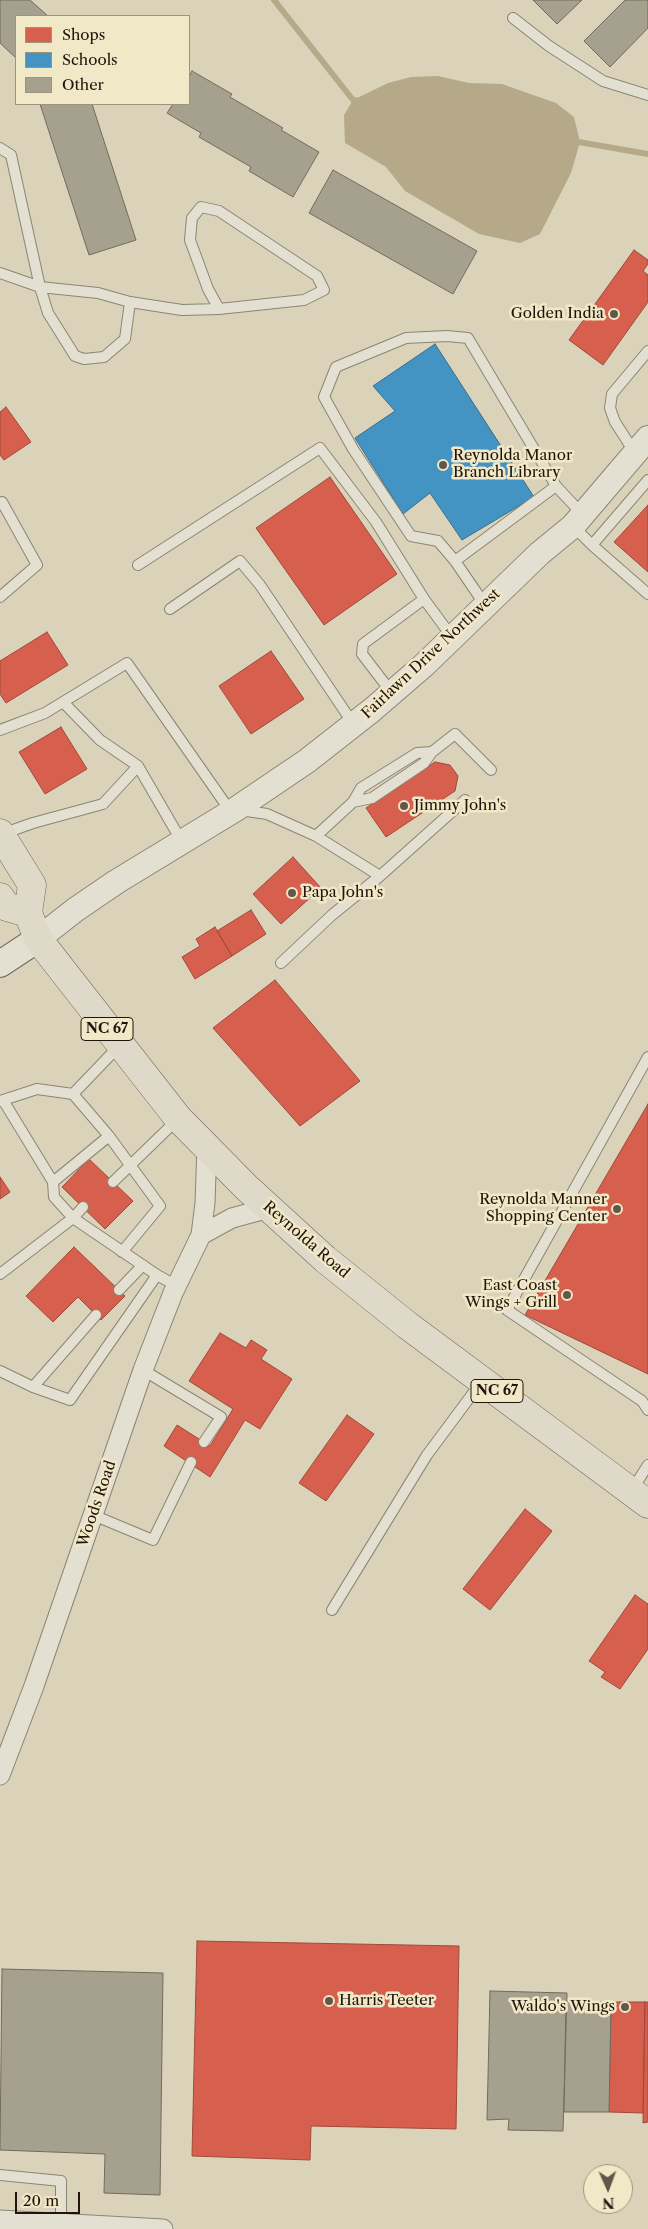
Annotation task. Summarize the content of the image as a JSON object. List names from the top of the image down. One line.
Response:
{"streets":{"main road":["NC 67","Reynolda Road"],"street":["Fairlawn Drive Northwest","Woods Road"]},"crossings":[["Fairlawn Drive Northwest","Reynolda Road"],["Reynolda Road","Woods Road"]],"places":["Golden India","Reynolda Manor Branch Library","Jimmy John's","Papa John's","Reynolda Manner Shopping Center","East Coast Wings + Grill","Harris Teeter","Waldo's Wings"],"legend":["Shops","Schools","Other"],"scale_bar":"20 m","north":"bottom"}
